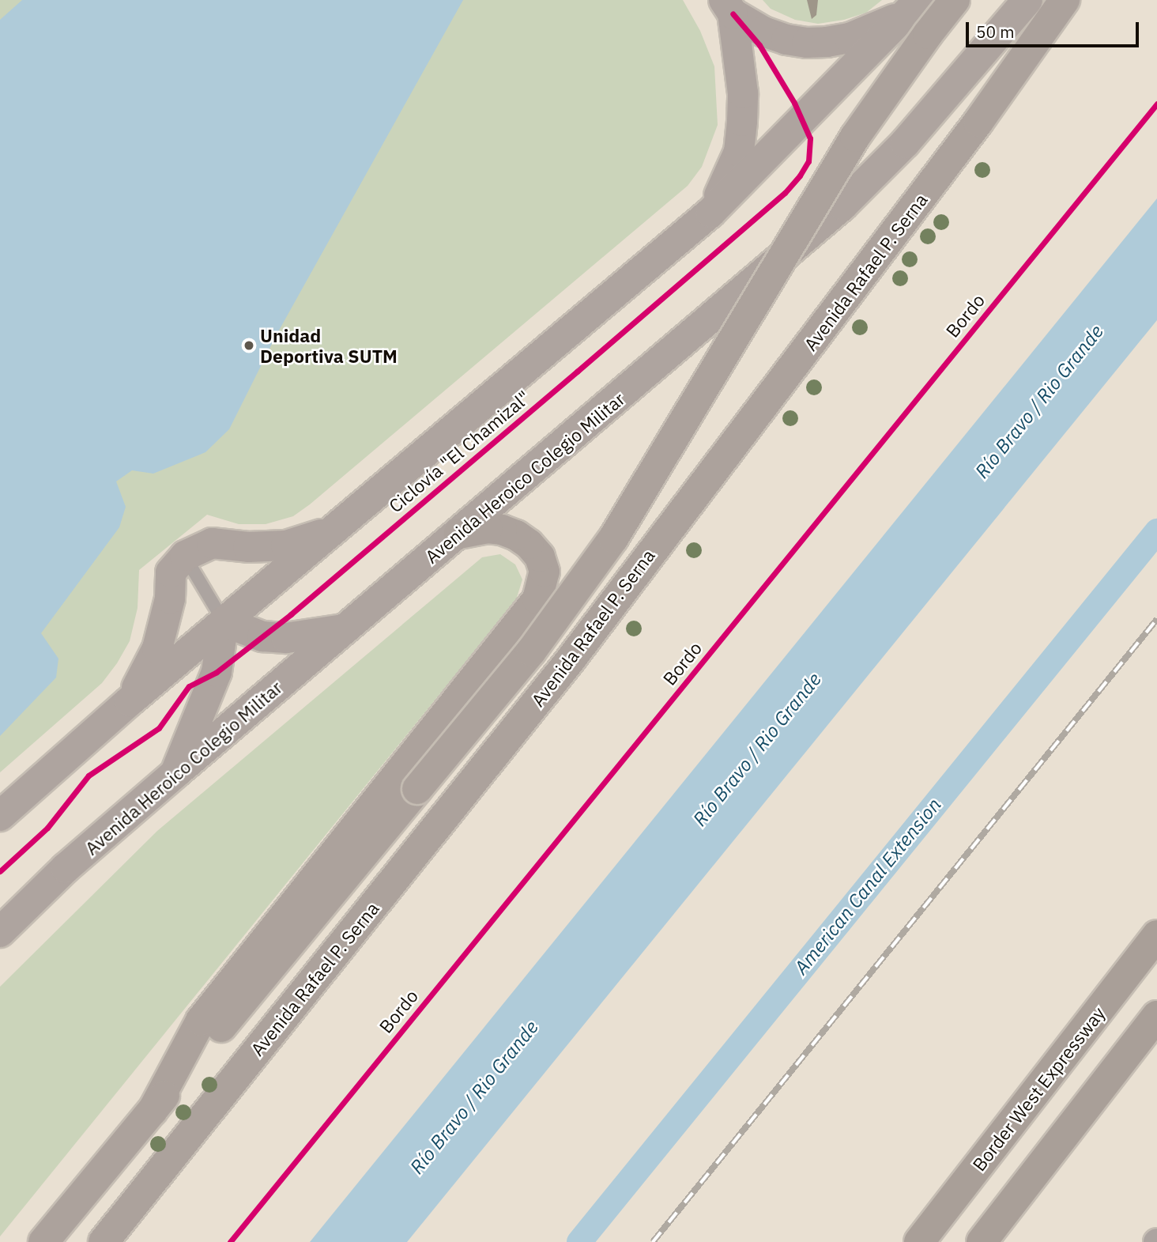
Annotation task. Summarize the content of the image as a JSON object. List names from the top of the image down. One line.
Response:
{"streets":{"highway":["Avenida Rafael P. Serna","Border West Expressway"],"main road":["Avenida Heroico Colegio Militar"],"cycle path":["Bordo","Ciclovía \"El Chamizal\""]},"water":["Río Bravo / Rio Grande","American Canal Extension"],"places":["Unidad Deportiva SUTM"],"scale_bar":"50 m"}
